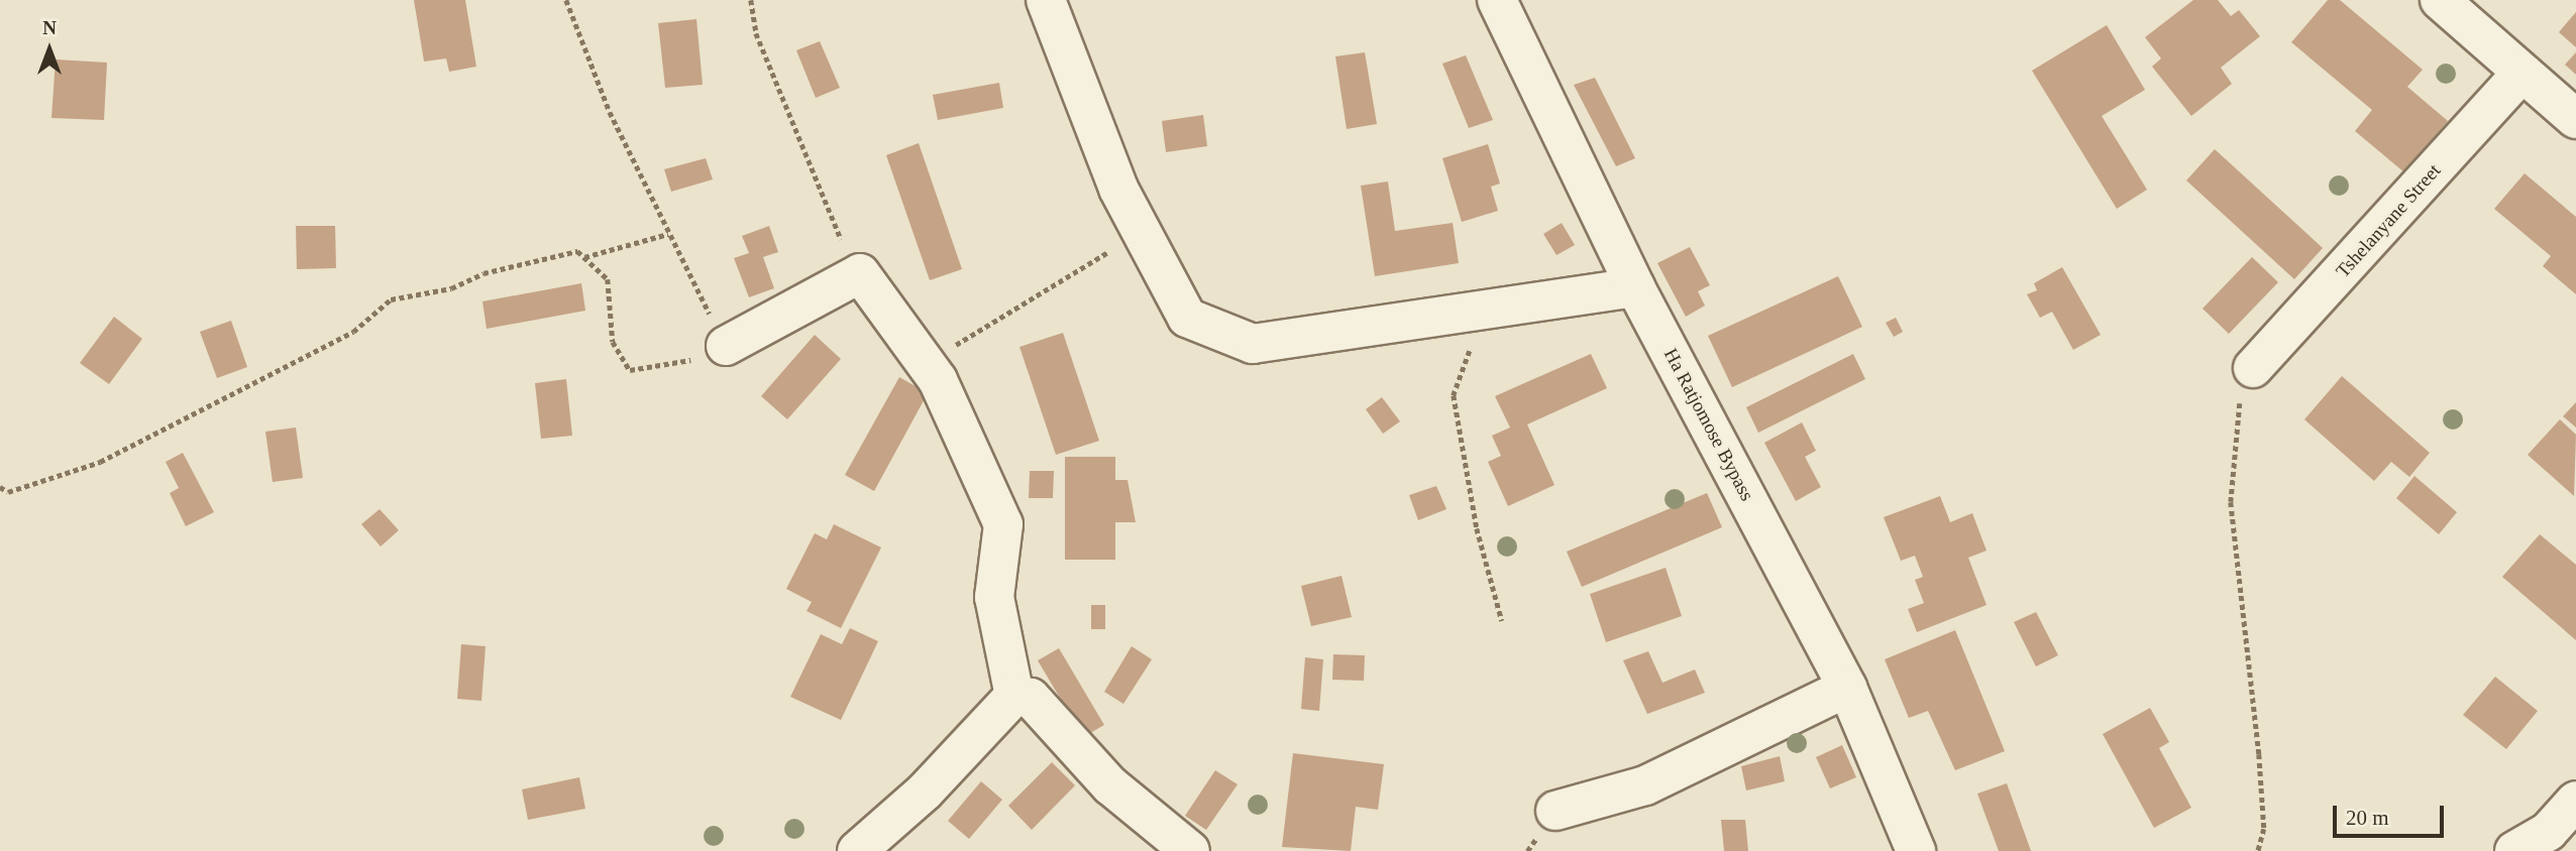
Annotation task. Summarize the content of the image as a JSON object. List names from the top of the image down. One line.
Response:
{"streets":{"street":["Tshelanyane Street","Ha Ratjomose Bypass"]},"scale_bar":"20 m","north":"top"}
